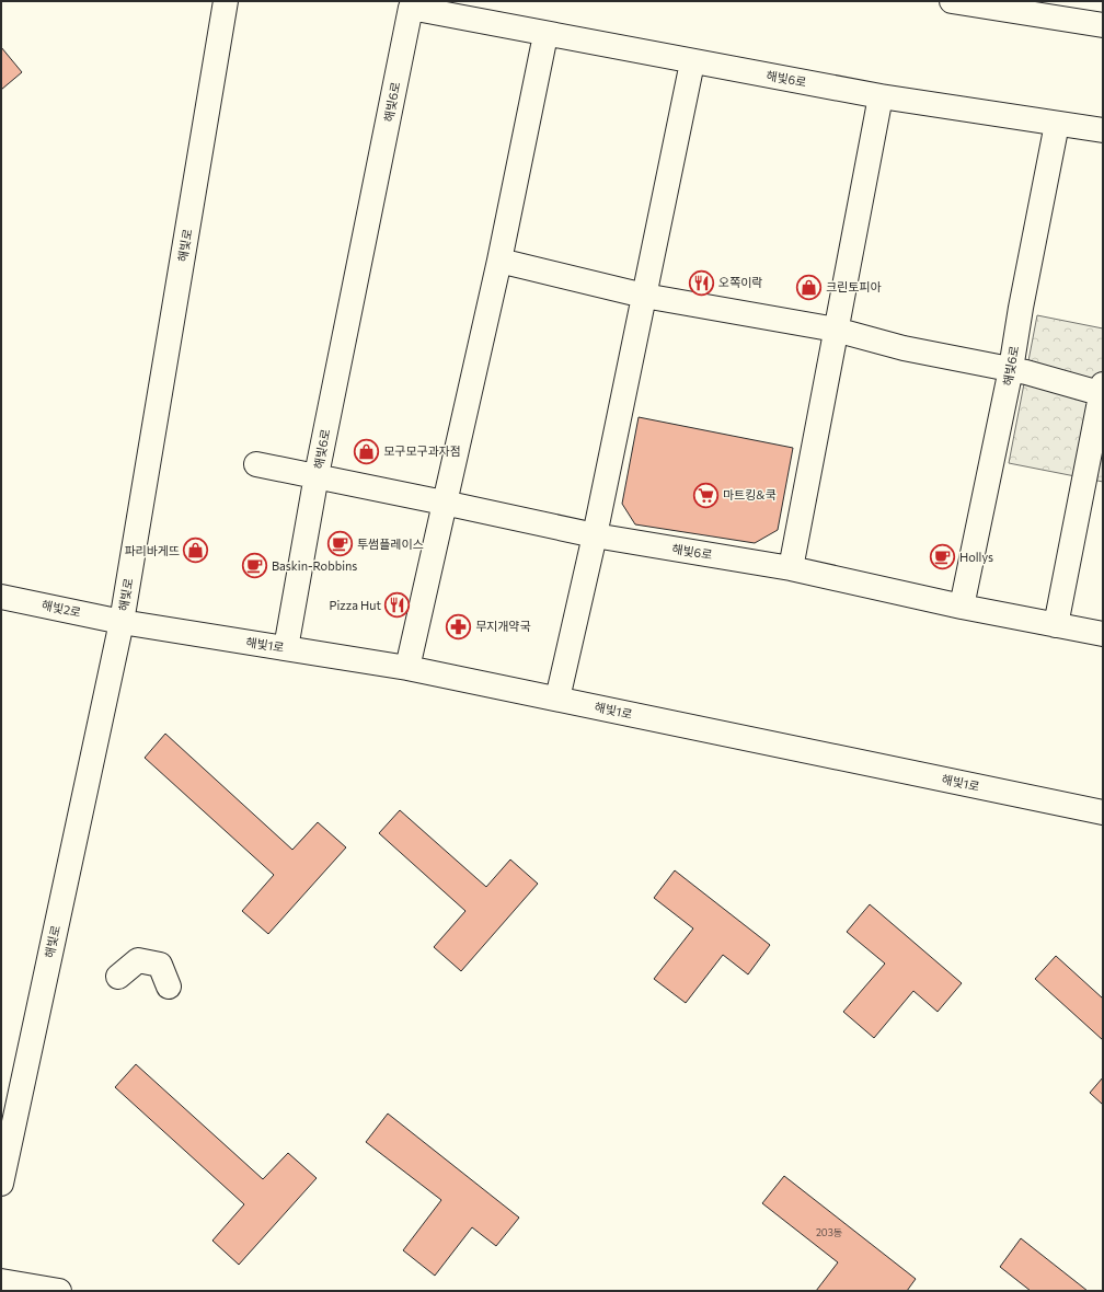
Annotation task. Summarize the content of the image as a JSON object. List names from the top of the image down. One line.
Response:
{"streets":{"street":["해빛6로","해빛로","해빛2로","해빛1로"]},"crossings":[["해빛6로","해빛1로"],["해빛로","해빛2로"],["해빛로","해빛1로"],["해빛2로","해빛1로"]],"places":{"restaurant":["오쪽이락","Pizza Hut"],"shop":["크린토피아","모구모구과자점","파리바게뜨"],"supermarket":["마트킹&쿡"],"cafe":["투썸플레이스","Hollys","Baskin-Robbins"],"pharmacy":["무지개약국"]},"house_numbers":["203동"]}
